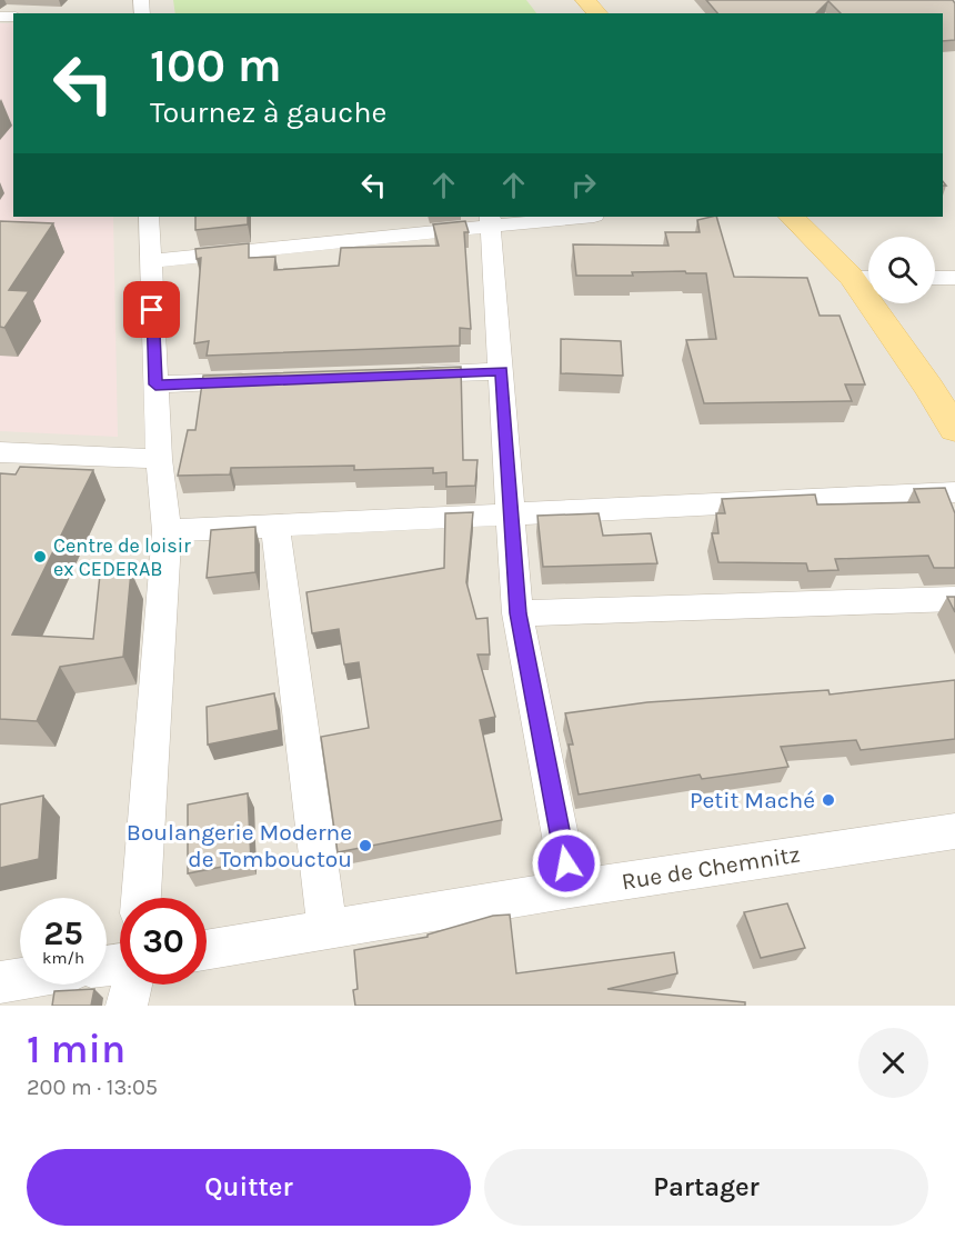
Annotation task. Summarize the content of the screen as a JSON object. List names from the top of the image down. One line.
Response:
{"streets":{"street":["Rue de Chemnitz"]},"places":["Centre de loisir ex CEDERAB","Petit Maché","Boulangerie Moderne de Tombouctou"],"page":{"turn":["100 m","Tournez à gauche"],"speed":"25 km/h","limit":"30","heading":["1 min","200 m · 13:05"],"buttons":["Quitter","Partager"]}}
